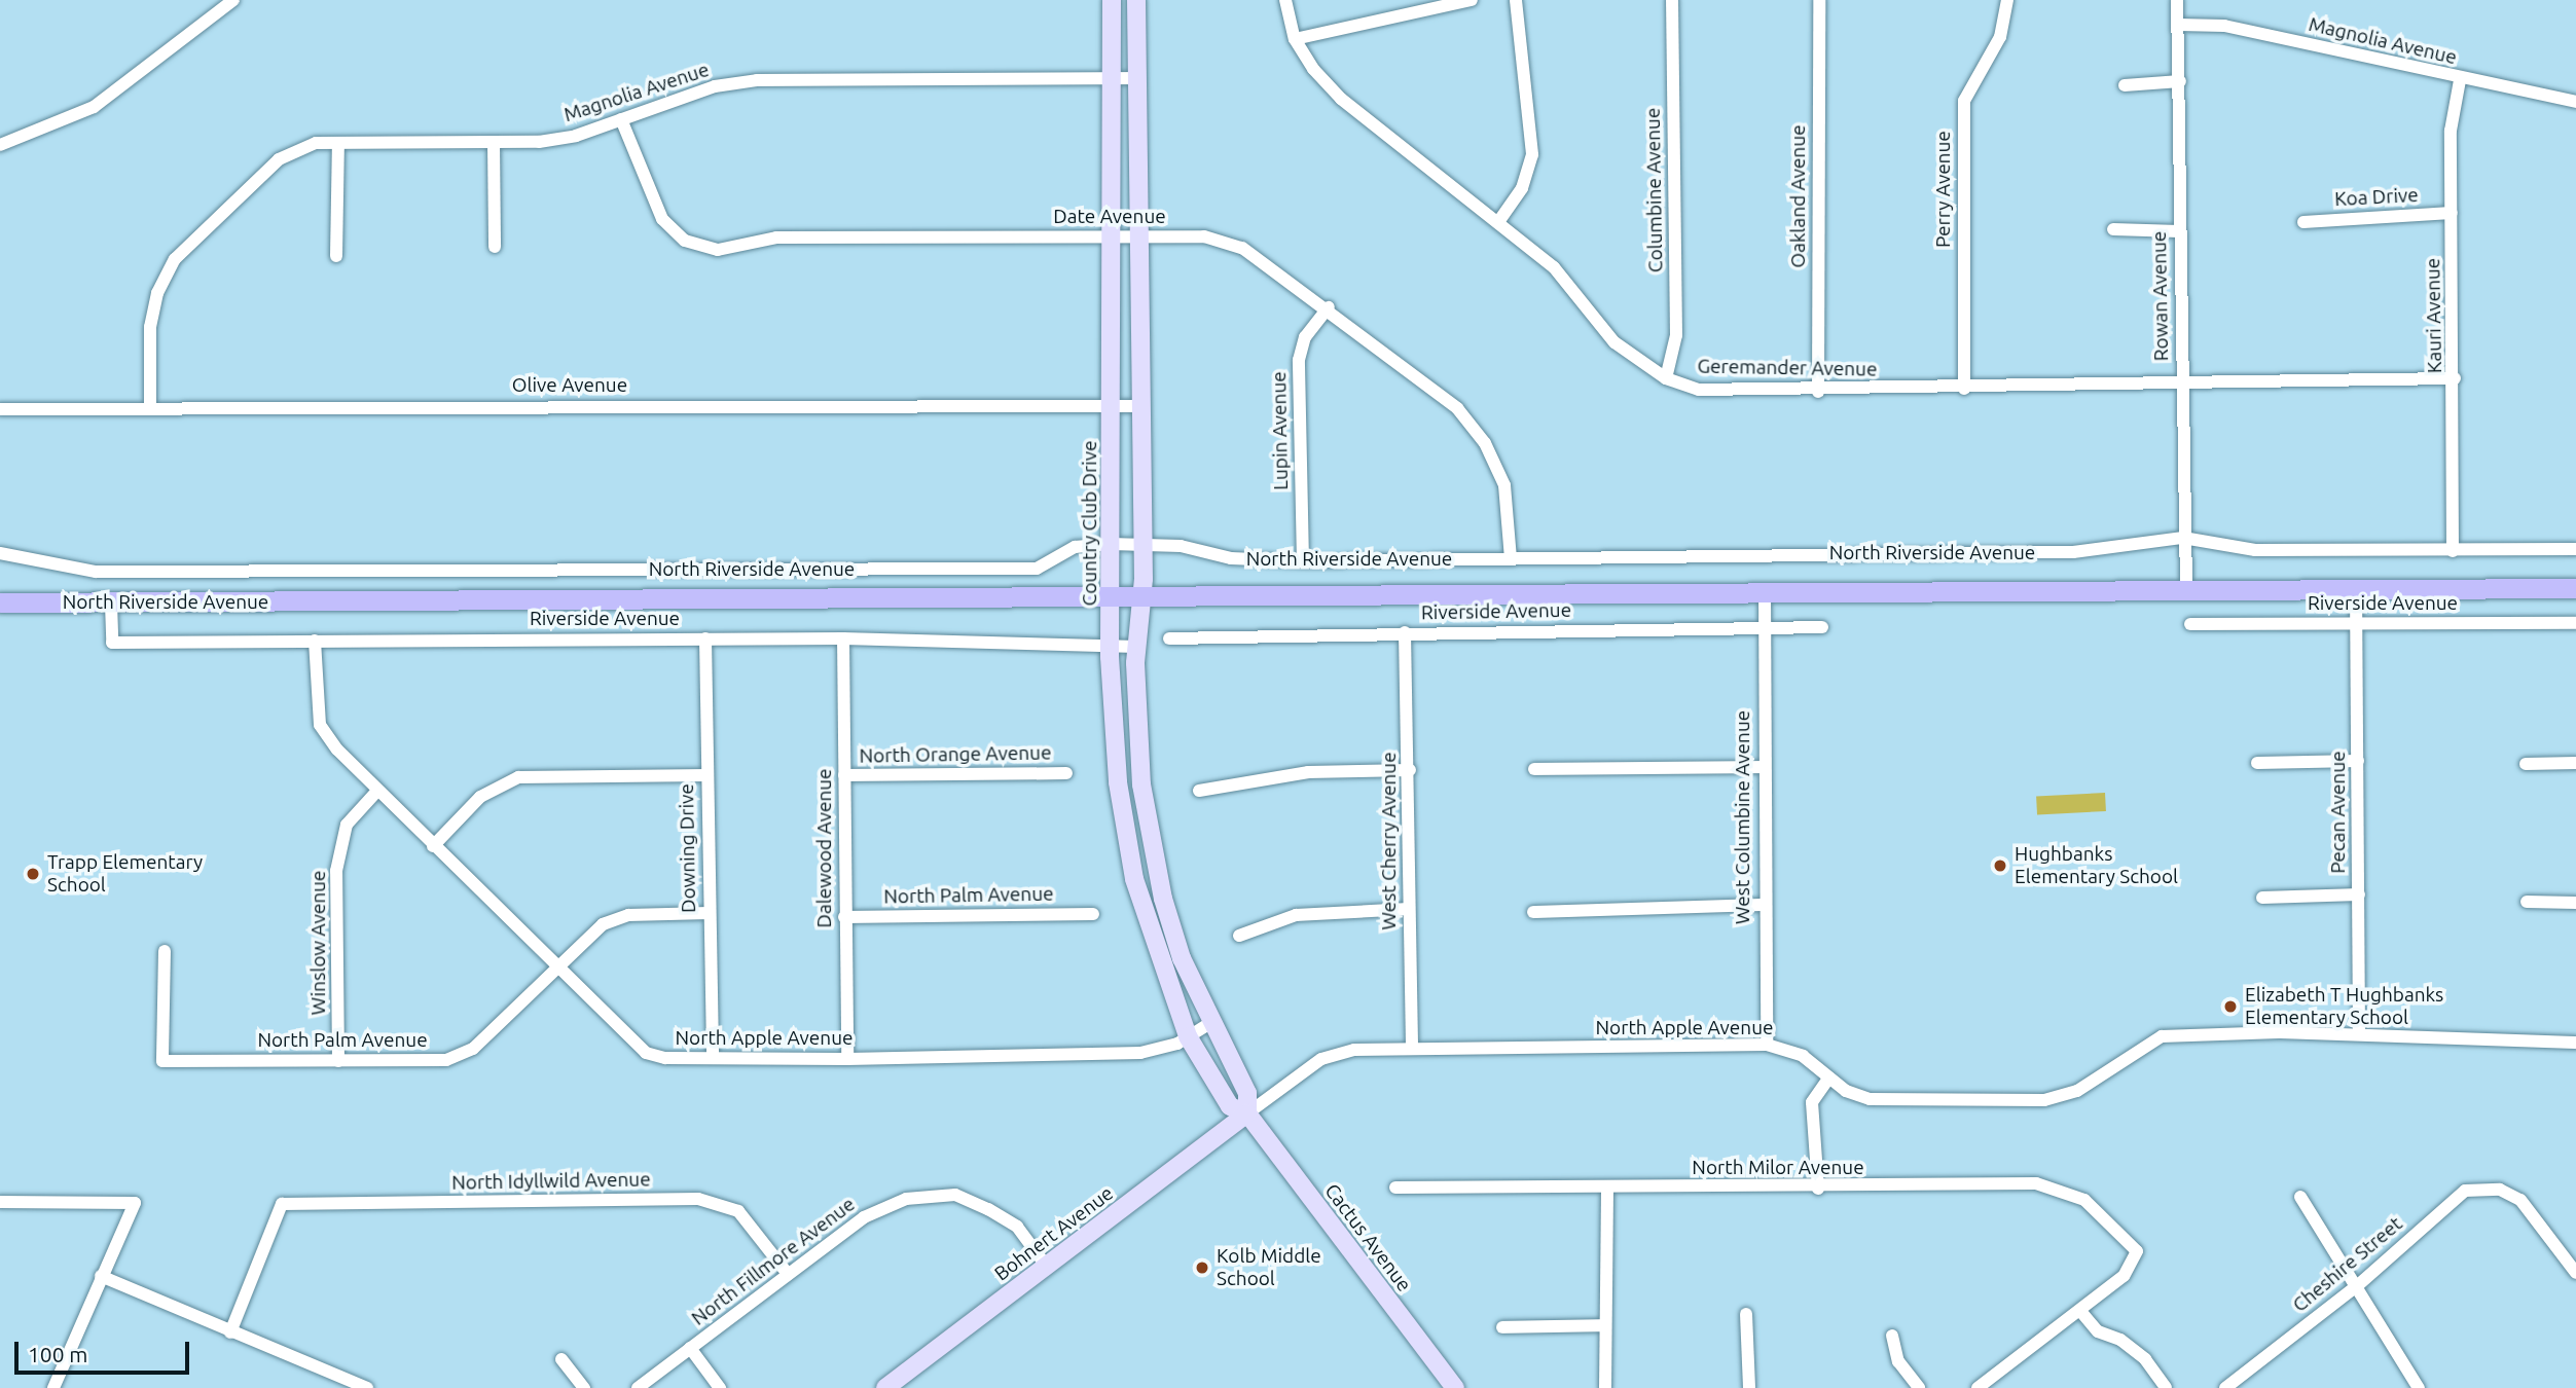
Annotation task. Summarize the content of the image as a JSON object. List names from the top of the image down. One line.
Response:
{"streets":{"main road":["North Riverside Avenue"],"street":["Magnolia Avenue","Perry Avenue","Columbine Avenue","Oakland Avenue","Koa Drive","Date Avenue","Rowan Avenue","Kauri Avenue","Geremander Avenue","Olive Avenue","Lupin Avenue","Country Club Drive","Riverside Avenue","North Orange Avenue","Pecan Avenue","West Columbine Avenue","West Cherry Avenue","Downing Drive","Dalewood Avenue","North Palm Avenue","Winslow Avenue","North Apple Avenue","North Milor Avenue","North Idyllwild Avenue","Bohnert Avenue","Cactus Avenue","North Fillmore Avenue","Cheshire Street"]},"crossings":[["Magnolia Avenue","Date Avenue"],["Magnolia Avenue","Rowan Avenue"],["Magnolia Avenue","Kauri Avenue"],["Magnolia Avenue","Olive Avenue"],["Magnolia Avenue","Country Club Drive"],["Perry Avenue","Geremander Avenue"],["Columbine Avenue","Geremander Avenue"],["Oakland Avenue","Geremander Avenue"],["Koa Drive","Kauri Avenue"],["Date Avenue","Lupin Avenue"],["Date Avenue","Country Club Drive"],["Date Avenue","North Riverside Avenue"],["Rowan Avenue","Geremander Avenue"],["Rowan Avenue","North Riverside Avenue"],["Kauri Avenue","Geremander Avenue"],["Kauri Avenue","North Riverside Avenue"],["Olive Avenue","Country Club Drive"],["Lupin Avenue","North Riverside Avenue"],["Country Club Drive","North Riverside Avenue"],["Country Club Drive","Riverside Avenue"],["Country Club Drive","North Apple Avenue"],["Country Club Drive","Bohnert Avenue"],["Country Club Drive","Cactus Avenue"],["North Riverside Avenue","Riverside Avenue"],["North Riverside Avenue","Pecan Avenue"],["North Riverside Avenue","West Columbine Avenue"],["Riverside Avenue","Pecan Avenue"],["Riverside Avenue","West Columbine Avenue"],["Riverside Avenue","West Cherry Avenue"],["Riverside Avenue","Downing Drive"],["Riverside Avenue","Dalewood Avenue"],["Riverside Avenue","North Apple Avenue"],["North Orange Avenue","Dalewood Avenue"],["Pecan Avenue","North Apple Avenue"],["West Columbine Avenue","North Apple Avenue"],["West Cherry Avenue","North Apple Avenue"],["Downing Drive","North Palm Avenue"],["Downing Drive","North Apple Avenue"],["Dalewood Avenue","North Palm Avenue"],["Dalewood Avenue","North Apple Avenue"],["North Palm Avenue","Winslow Avenue"],["North Palm Avenue","North Apple Avenue"],["Winslow Avenue","North Apple Avenue"],["North Apple Avenue","Bohnert Avenue"],["North Apple Avenue","Cactus Avenue"],["North Idyllwild Avenue","North Fillmore Avenue"],["Bohnert Avenue","Cactus Avenue"],["Bohnert Avenue","North Fillmore Avenue"]],"places":["Hughbanks Elementary School","Trapp Elementary School","Elizabeth T Hughbanks Elementary School","Kolb Middle School"],"scale_bar":"100 m"}
